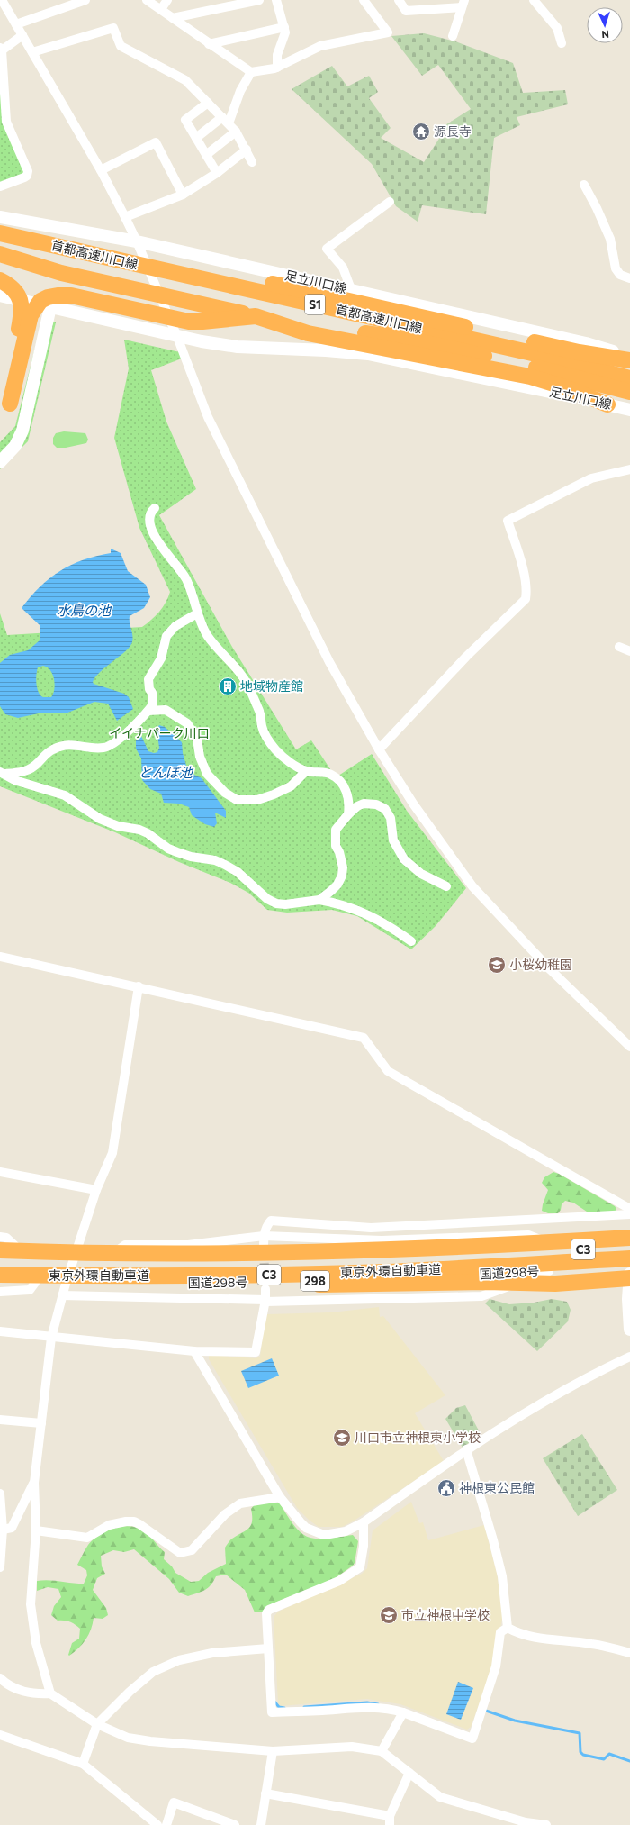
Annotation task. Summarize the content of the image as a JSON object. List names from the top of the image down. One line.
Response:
{"streets":{"highway":["首都高速川口線","S1","C3","東京外環自動車道","国道298号","298"],"main road":["足立川口線"]},"water":["水鳥の池","とんぼ池"],"parks":["イイナパーク川口"],"places":{"temple":["源長寺"],"building":["地域物産館"],"school or university":["小桜幼稚園","川口市立神根東小学校","市立神根中学校"],"public building":["神根東公民館"]},"north":"bottom"}
